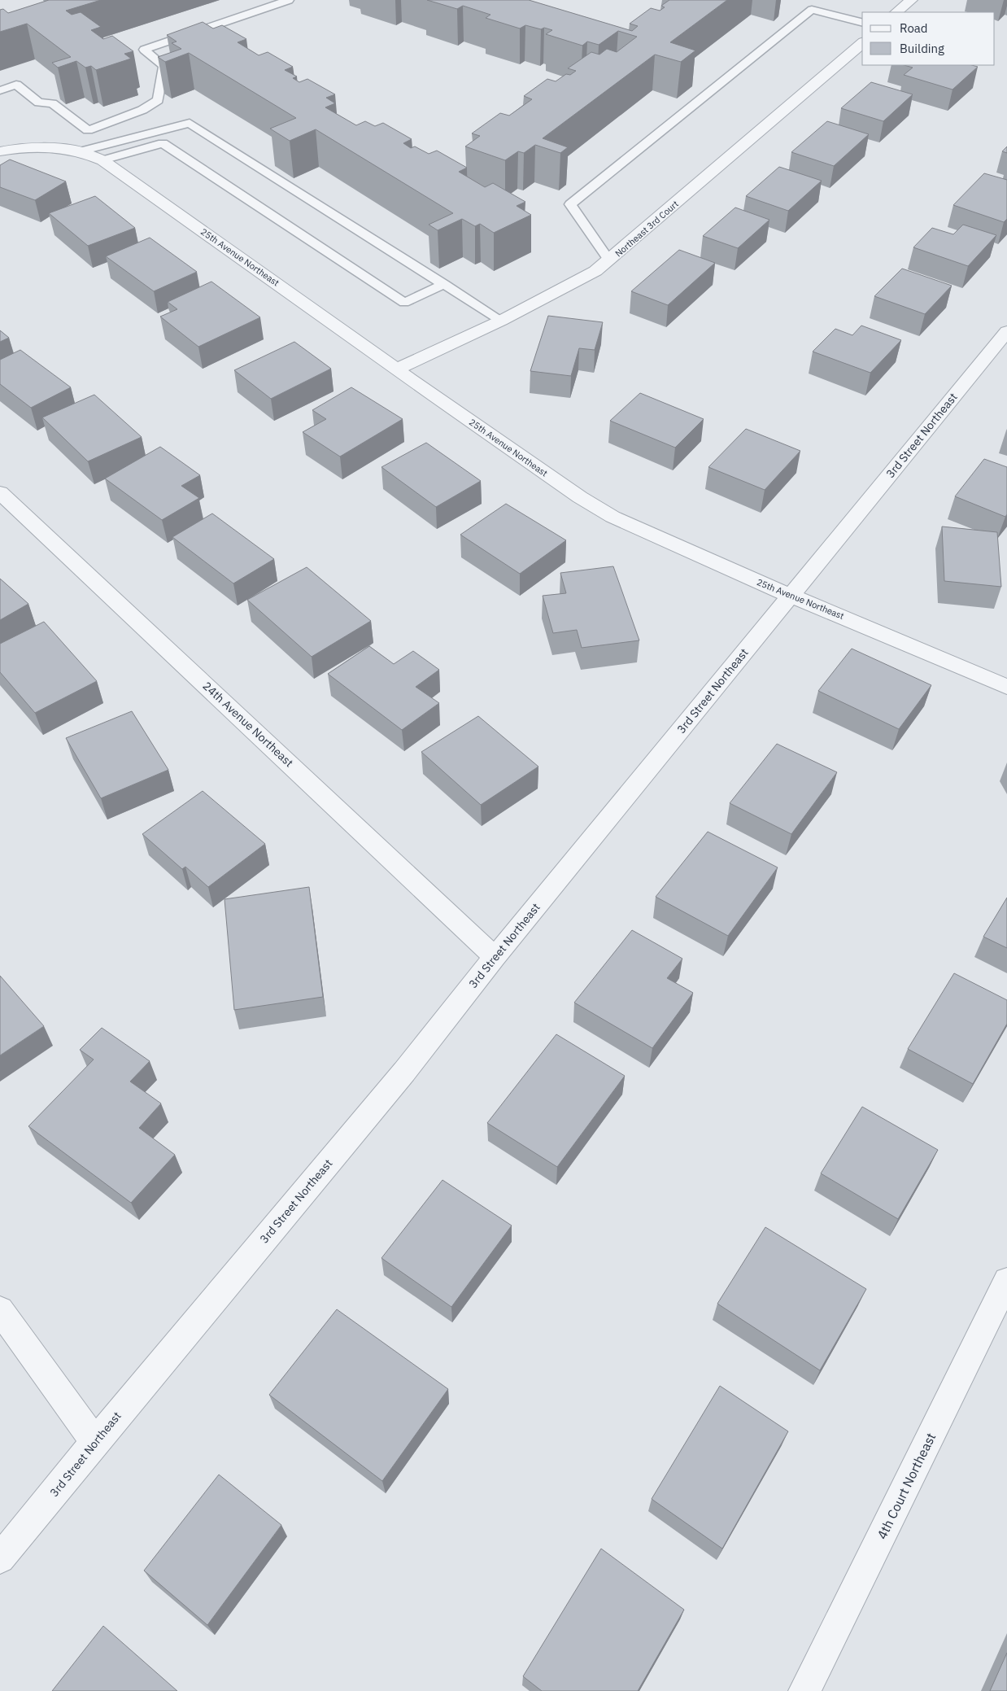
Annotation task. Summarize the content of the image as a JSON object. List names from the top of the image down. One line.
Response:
{"streets":{"street":["Northeast 3rd Court","25th Avenue Northeast","3rd Street Northeast","24th Avenue Northeast","4th Court Northeast"]},"crossings":[["Northeast 3rd Court","25th Avenue Northeast"],["25th Avenue Northeast","3rd Street Northeast"],["3rd Street Northeast","24th Avenue Northeast"]],"legend":["Road","Building"]}
